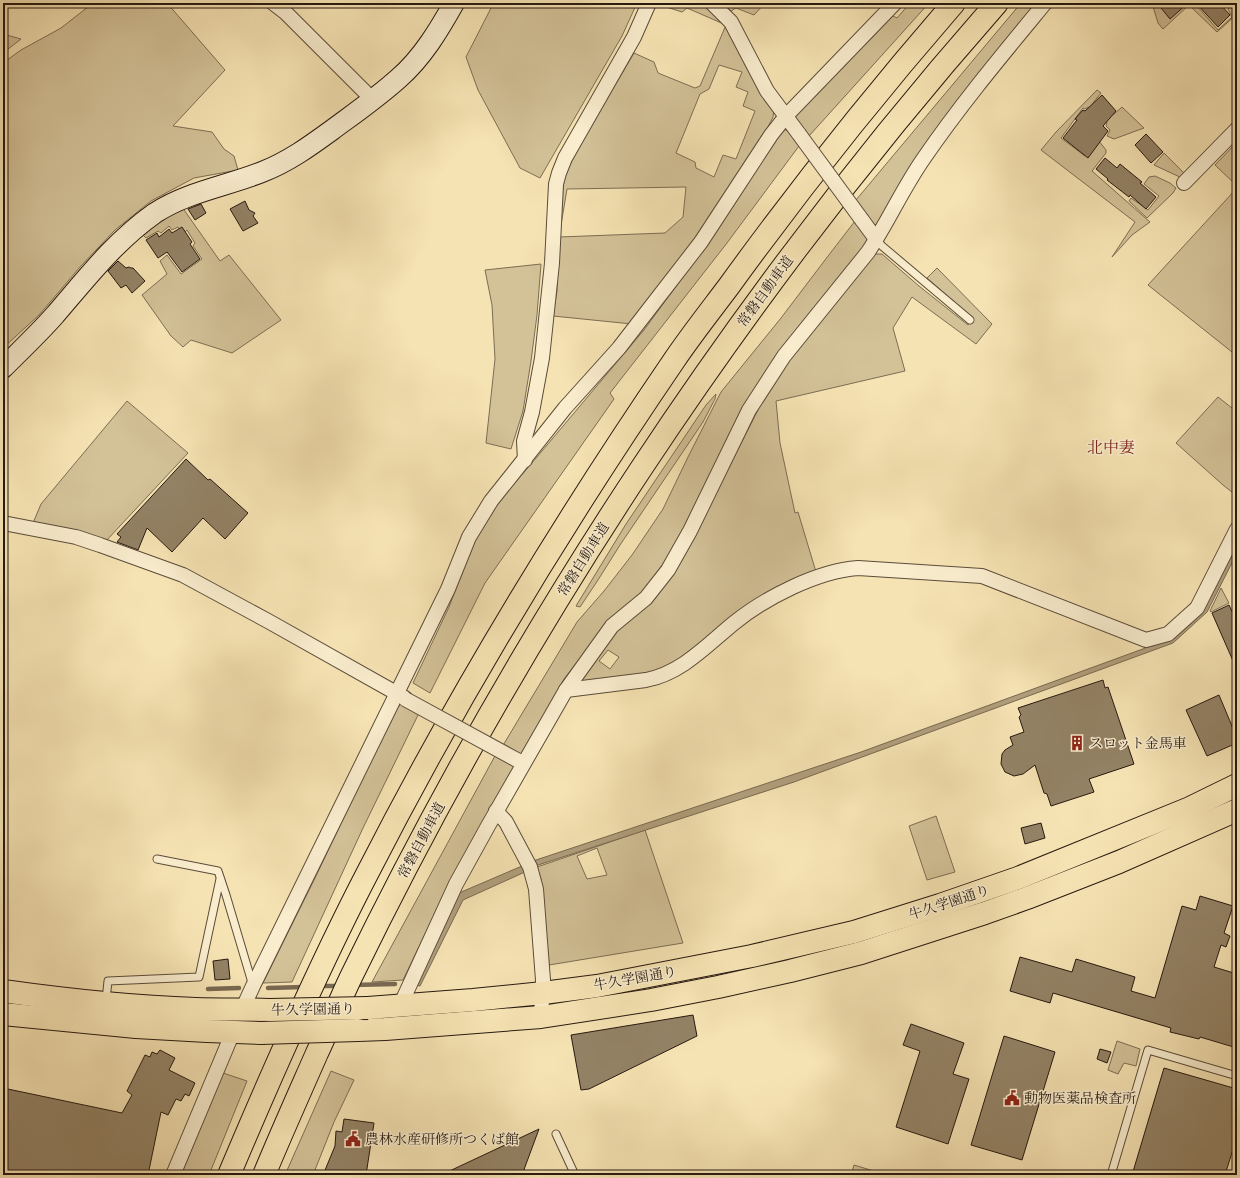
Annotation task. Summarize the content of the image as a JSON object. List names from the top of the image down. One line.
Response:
{"streets":{"highway":["常磐自動車道","牛久学園通り"]},"districts":["北中妻"],"places":{"building":["スロット金馬車"],"public building":["動物医薬品検査所","農林水産研修所つくば館"]}}
